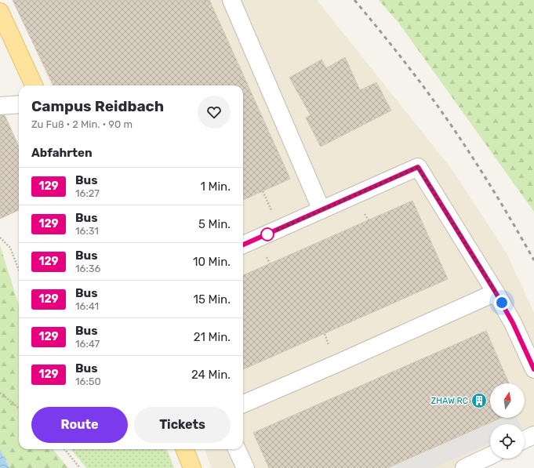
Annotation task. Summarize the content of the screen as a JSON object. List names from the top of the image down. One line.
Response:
{"places":{"building":["ZHAW RC"]},"lines":["bus line 129"],"north":"top","page":{"heading":[["Campus Reidbach","Zu Fuß · 2 Min. · 90 m"],"Abfahrten"],"list":[{"mark":"129","name":"Bus","note":"16:27","value":"1 Min."},{"mark":"129","name":"Bus","note":"16:31","value":"5 Min."},{"mark":"129","name":"Bus","note":"16:36","value":"10 Min."},{"mark":"129","name":"Bus","note":"16:41","value":"15 Min."},{"mark":"129","name":"Bus","note":"16:47","value":"21 Min."},{"mark":"129","name":"Bus","note":"16:50","value":"24 Min."}],"buttons":["Route","Tickets"]}}
